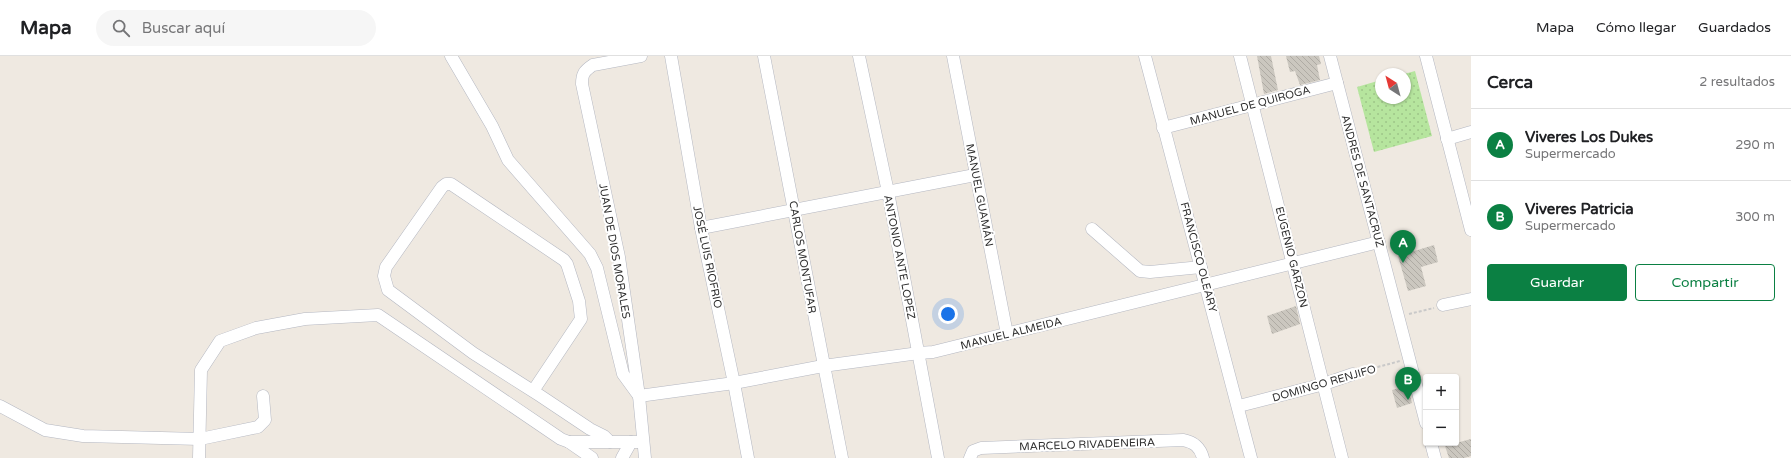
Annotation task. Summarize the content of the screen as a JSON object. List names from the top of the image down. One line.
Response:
{"streets":{"street":["MANUEL DE QUIROGA","ANDRES DE SANTACRUZ","MANUEL GUAMÁN","JUAN DE DIOS MORALES","JOSÉ LUIS RIOFRIO","CARLOS MONTUFAR","ANTONIO ANTE LOPEZ","FRANCISCO OLEARY","EUGENIO GARZON","MANUEL ALMEIDA","DOMINGO RENJIFO","MARCELO RIVADENEIRA"]},"crossings":[["MANUEL DE QUIROGA","ANDRES DE SANTACRUZ"],["MANUEL DE QUIROGA","FRANCISCO OLEARY"],["MANUEL DE QUIROGA","EUGENIO GARZON"],["ANDRES DE SANTACRUZ","MANUEL ALMEIDA"],["ANDRES DE SANTACRUZ","DOMINGO RENJIFO"],["MANUEL GUAMÁN","MANUEL ALMEIDA"],["JUAN DE DIOS MORALES","MANUEL ALMEIDA"],["JOSÉ LUIS RIOFRIO","MANUEL ALMEIDA"],["CARLOS MONTUFAR","MANUEL ALMEIDA"],["ANTONIO ANTE LOPEZ","MANUEL ALMEIDA"],["FRANCISCO OLEARY","MANUEL ALMEIDA"],["FRANCISCO OLEARY","DOMINGO RENJIFO"],["EUGENIO GARZON","MANUEL ALMEIDA"],["EUGENIO GARZON","DOMINGO RENJIFO"]],"north":"top left","page":{"header":"Mapa","search":"Buscar aquí","nav":["Mapa","Cómo llegar","Guardados"],"heading":["Cerca","2 resultados"],"list":[{"mark":"A","name":"Viveres Los Dukes","note":"Supermercado","value":"290 m"},{"mark":"B","name":"Viveres Patricia","note":"Supermercado","value":"300 m"}],"pins":["A","B"],"buttons":["Guardar","Compartir"],"map_buttons":["+","−"]}}
